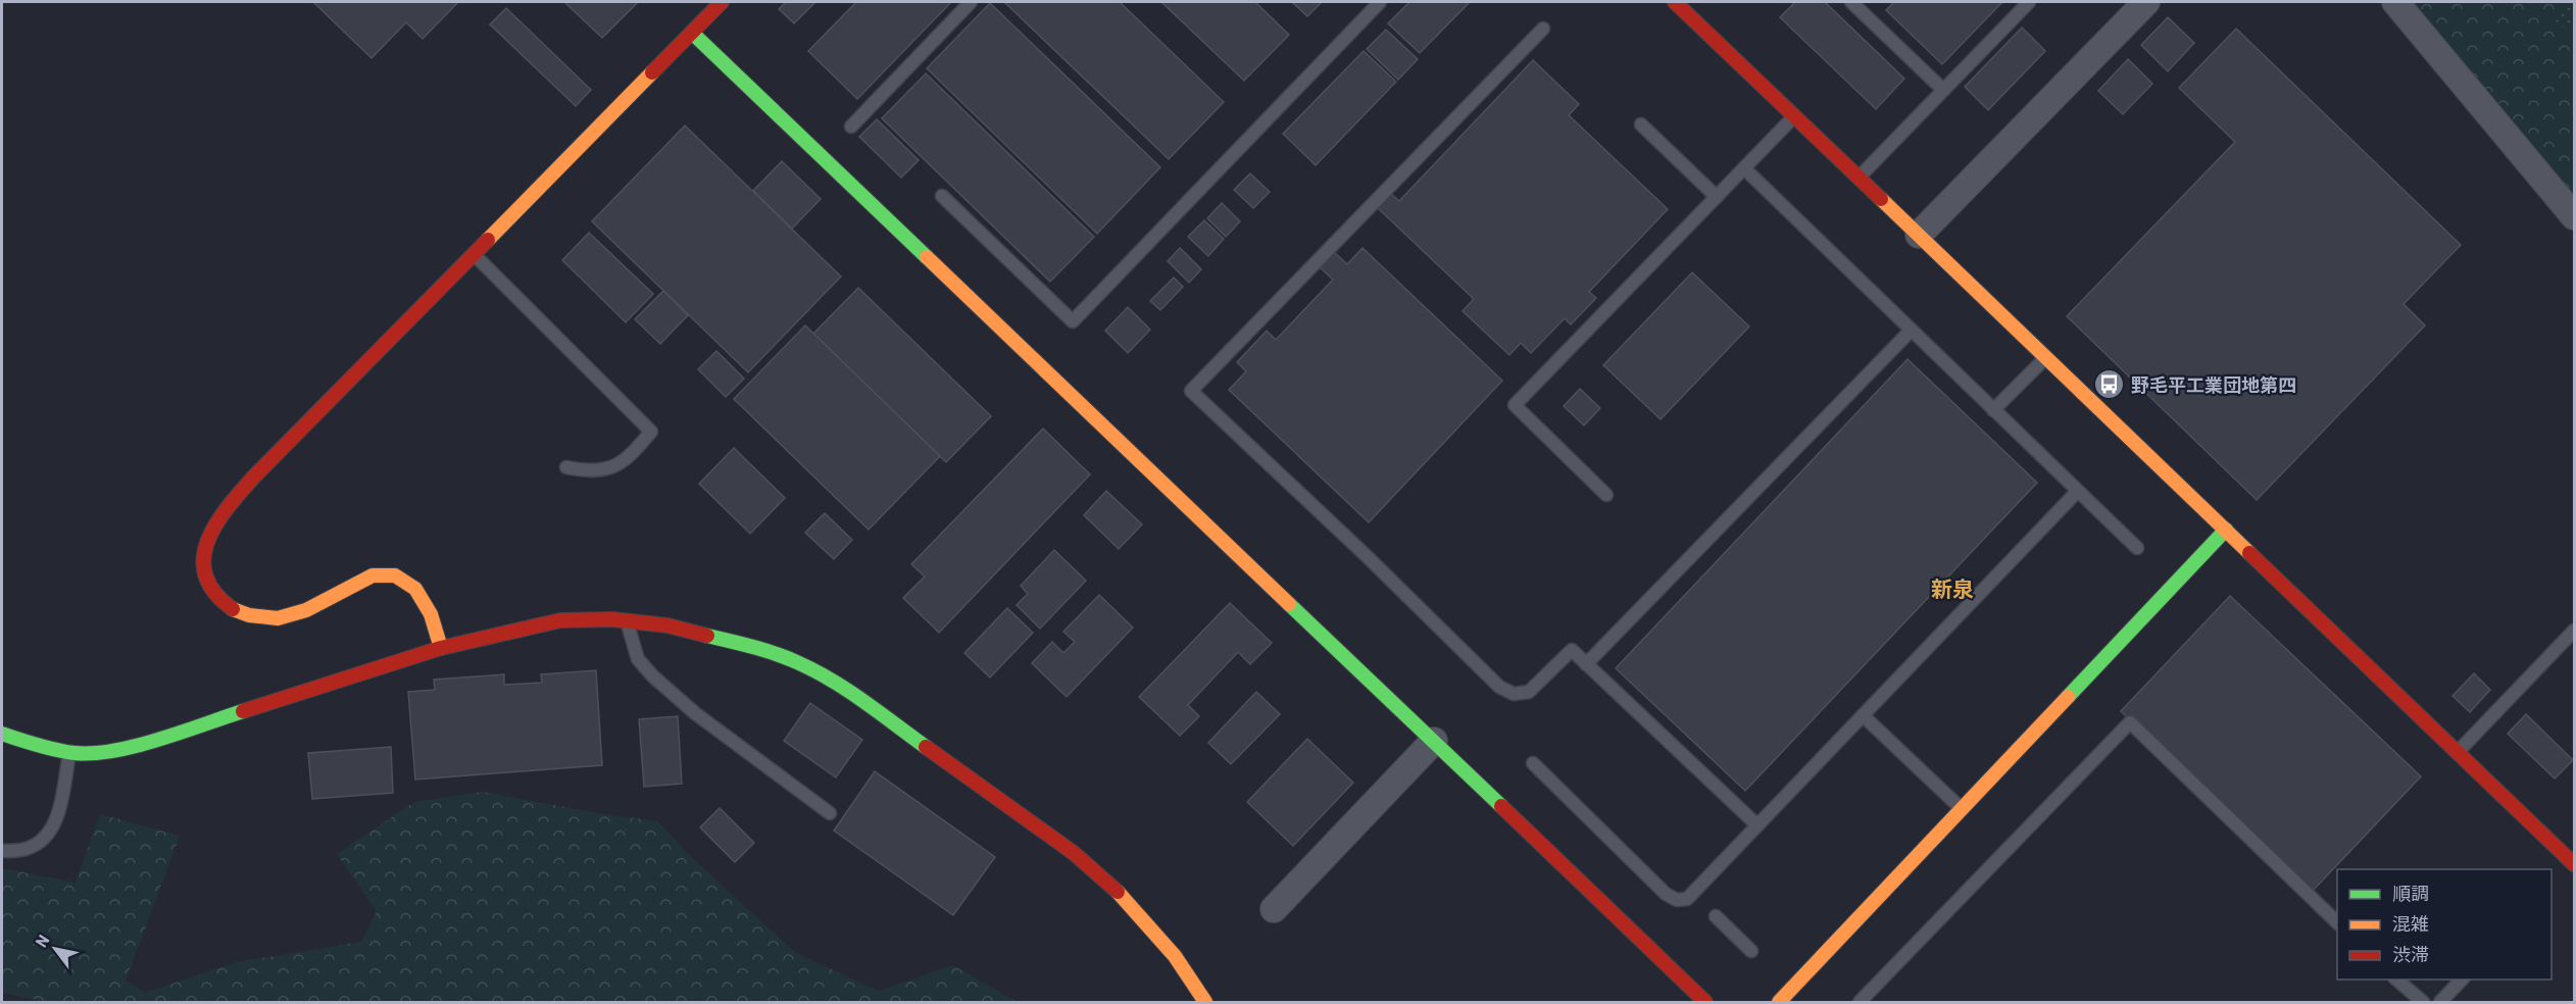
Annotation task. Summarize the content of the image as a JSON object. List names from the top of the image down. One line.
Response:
{"districts":["新泉"],"places":{"bus stop":["野毛平工業団地第四"]},"legend":["順調","混雑","渋滞"],"north":"top left"}
